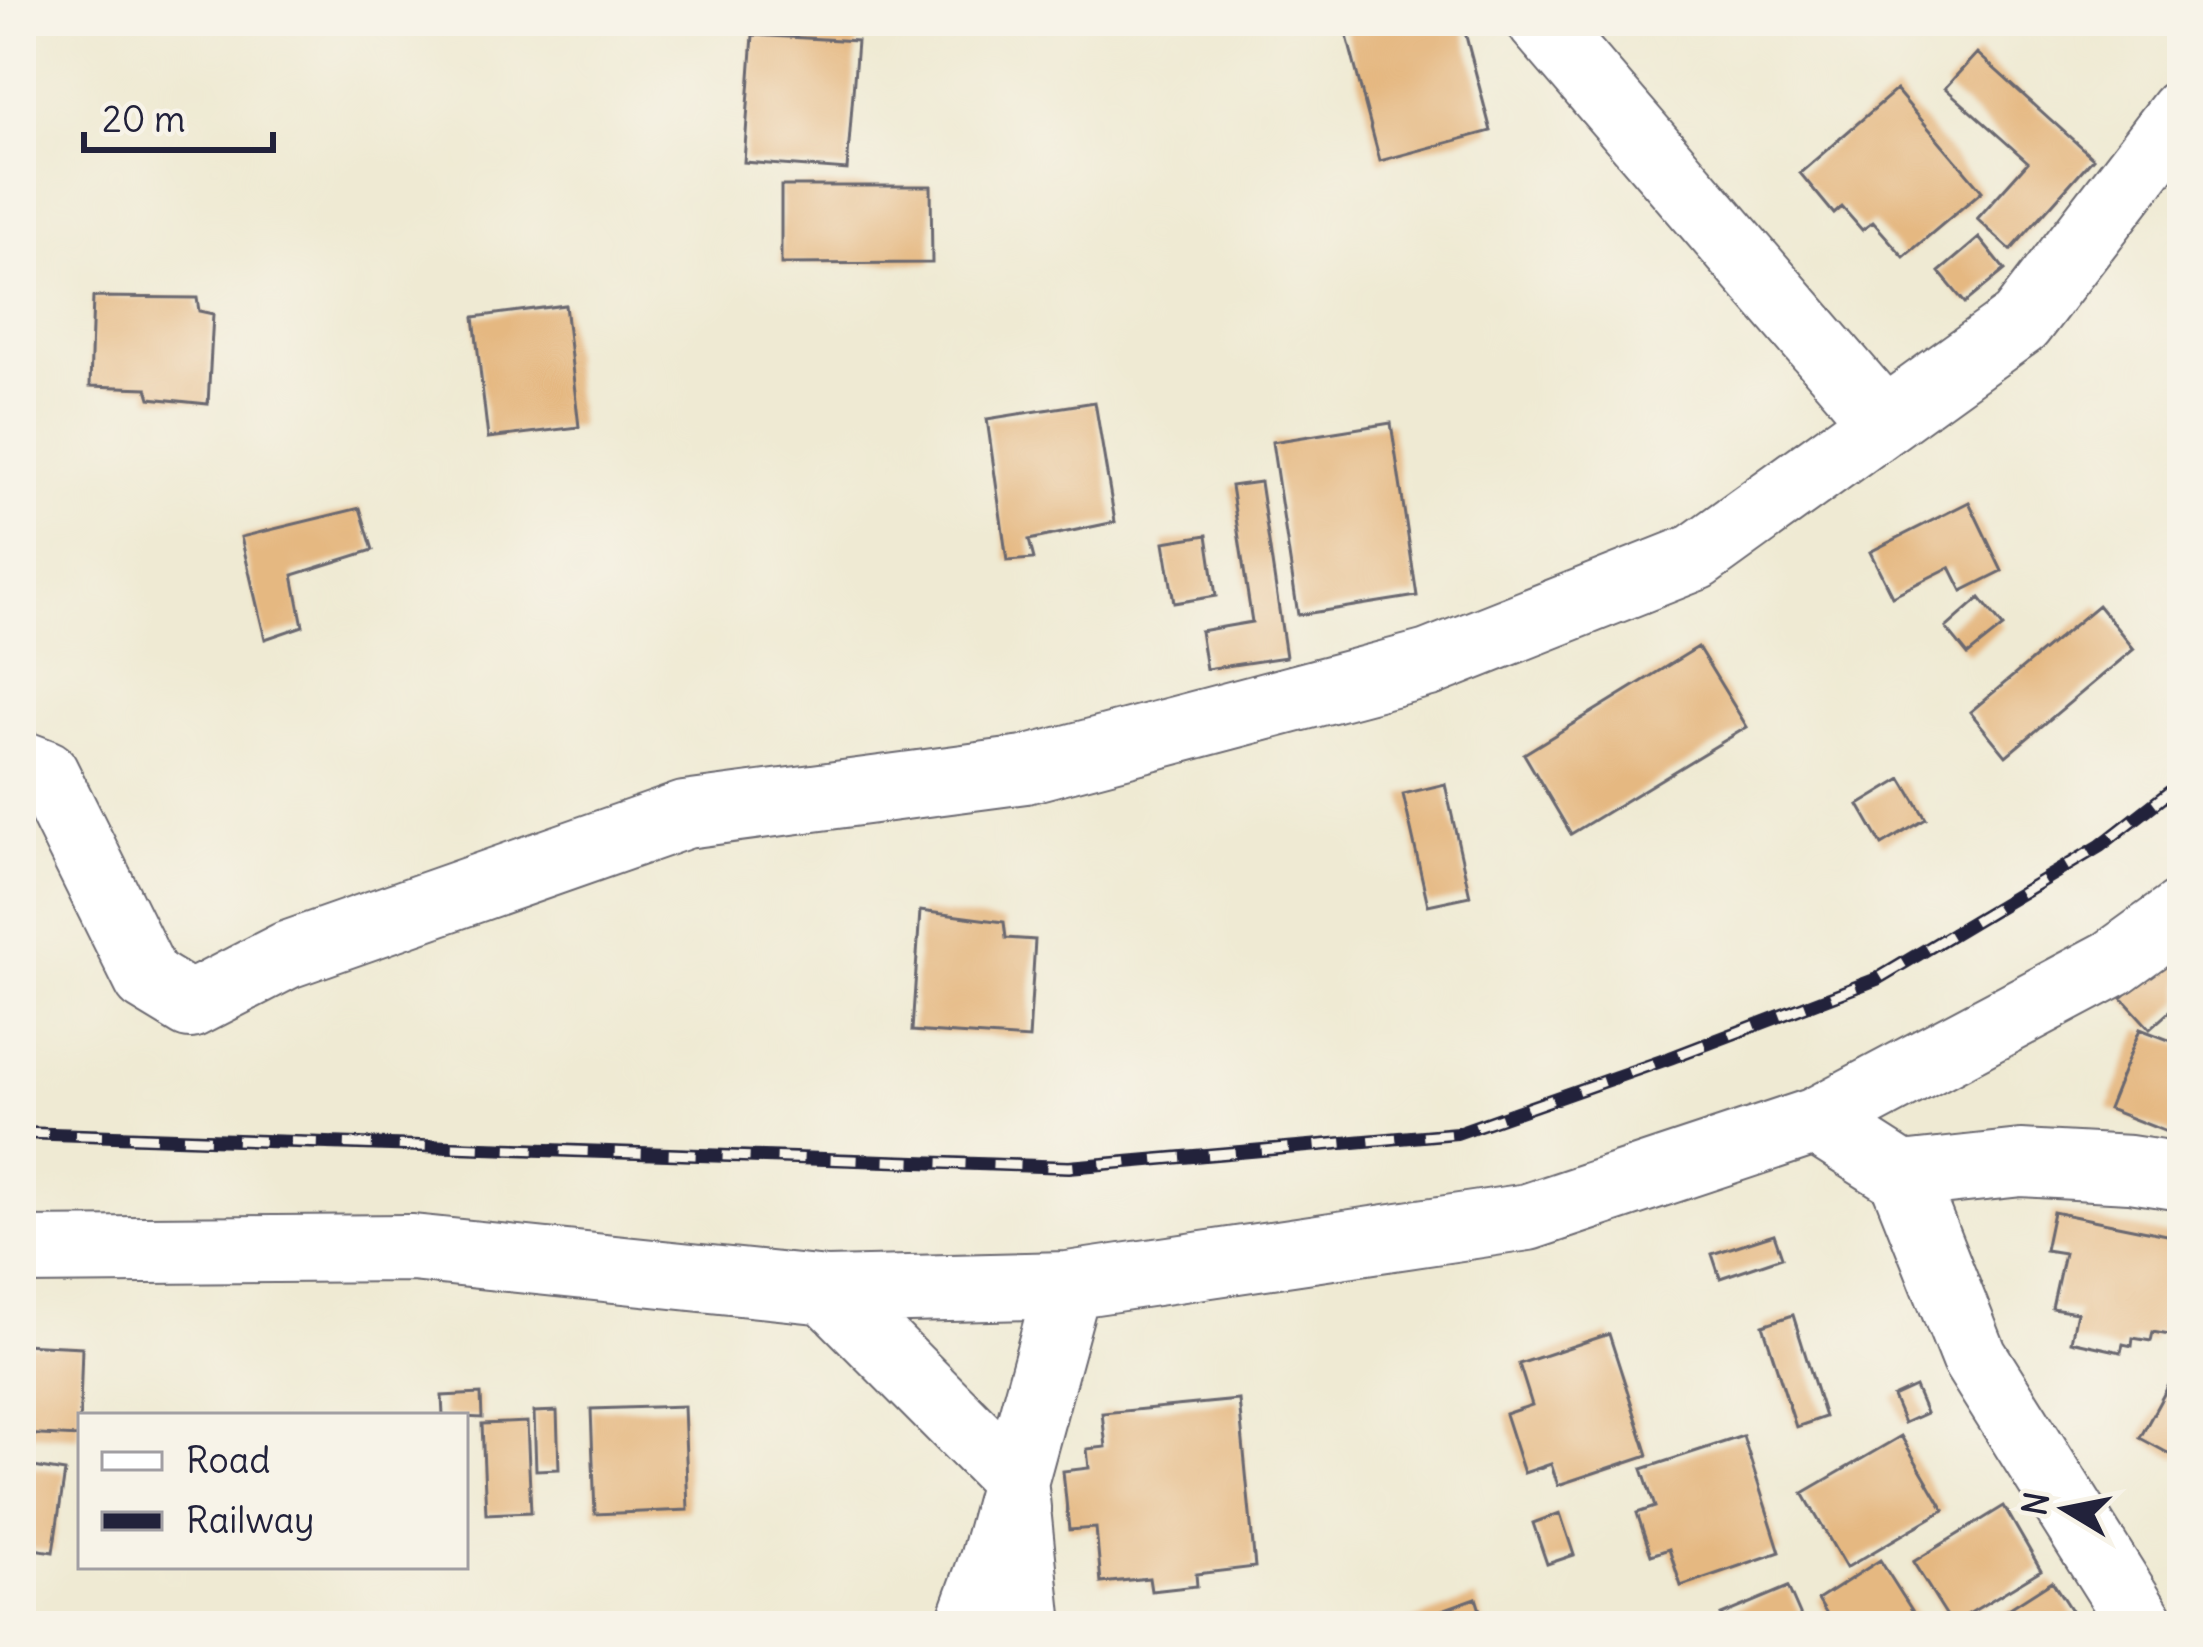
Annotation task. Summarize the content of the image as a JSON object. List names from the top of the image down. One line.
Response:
{"legend":["Road","Railway"],"scale_bar":"20 m","north":"left"}
